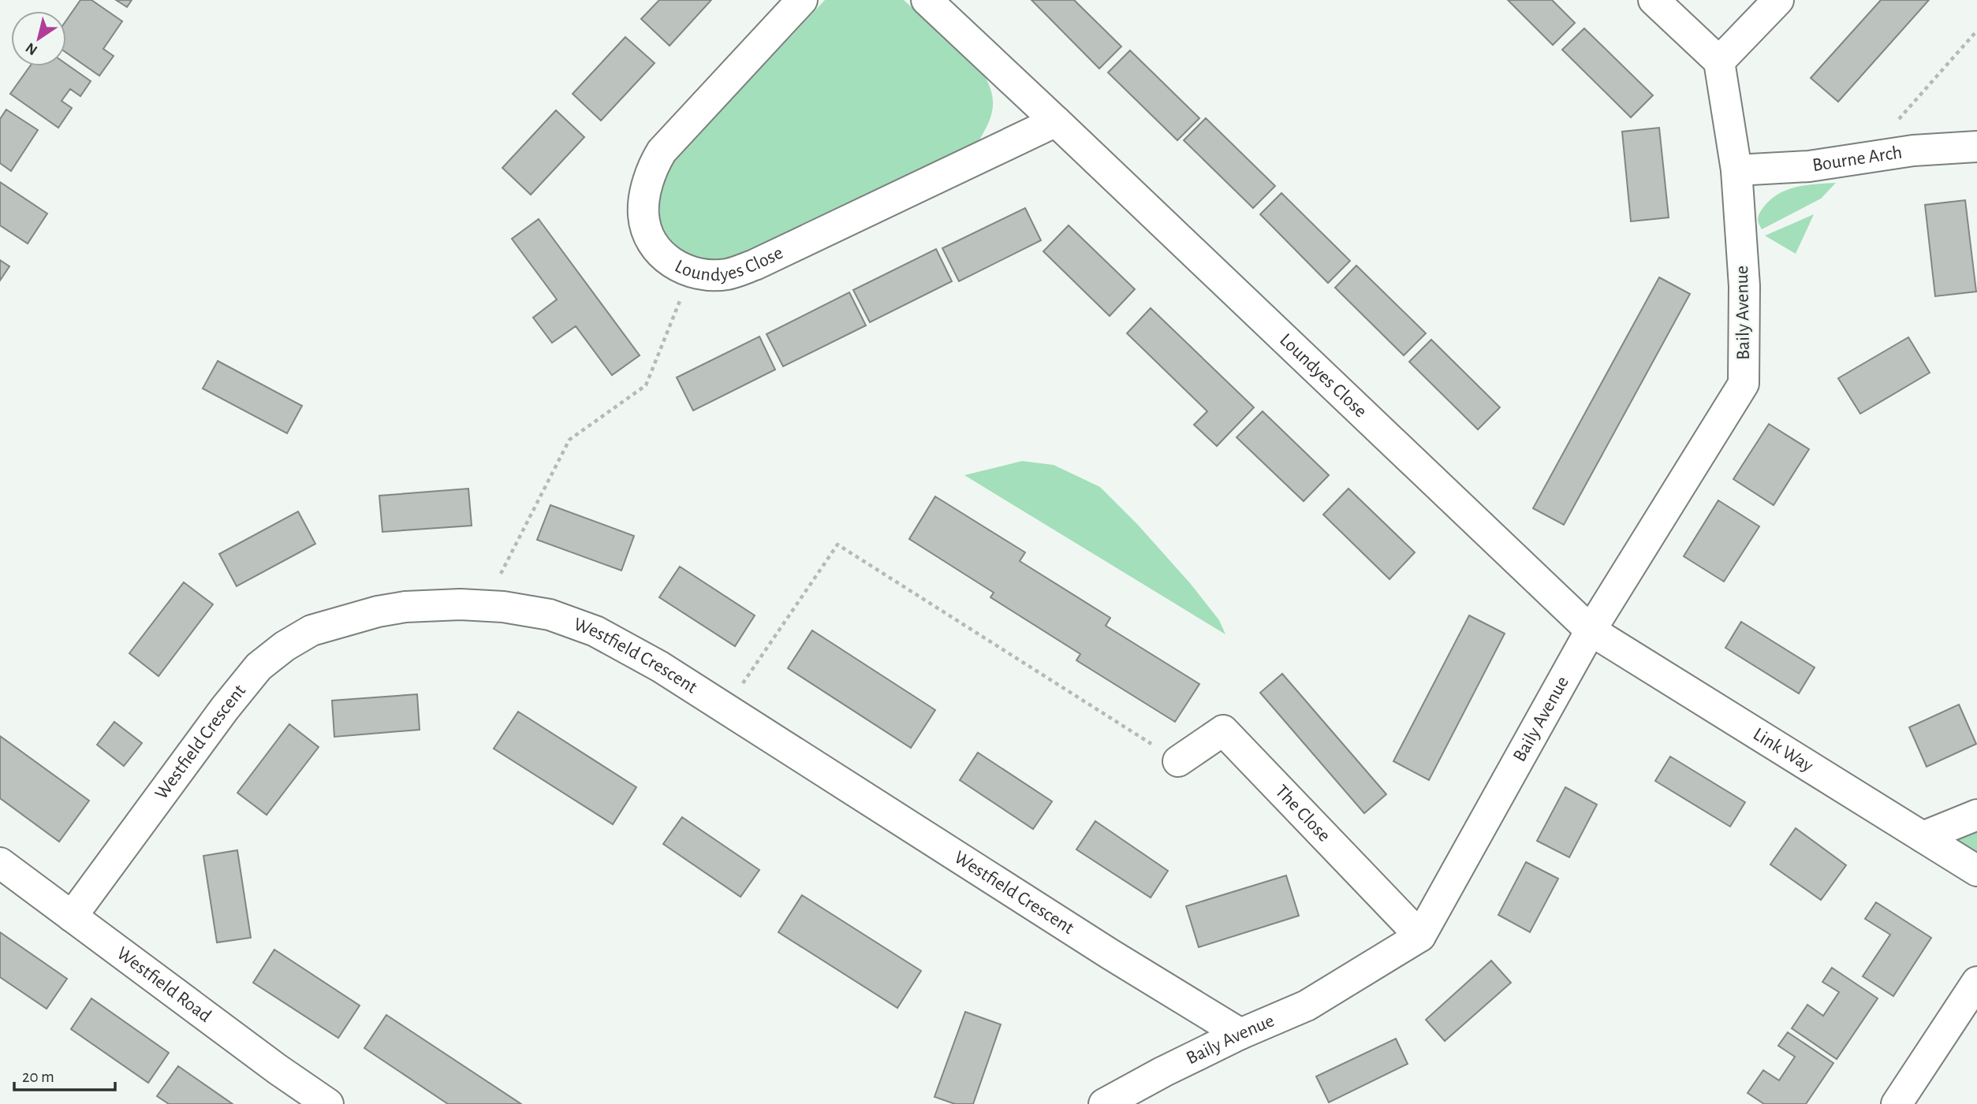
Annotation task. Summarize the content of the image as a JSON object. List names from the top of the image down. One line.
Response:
{"streets":{"street":["Bourne Arch","Loundyes Close","Baily Avenue","Westfield Crescent","Link Way","The Close","Westfield Road"]},"crossings":[["Bourne Arch","Baily Avenue"],["Loundyes Close","Baily Avenue"],["Loundyes Close","Link Way"],["Baily Avenue","Westfield Crescent"],["Baily Avenue","Link Way"],["Baily Avenue","The Close"],["Westfield Crescent","Westfield Road"]],"scale_bar":"20 m","north":"bottom left"}
